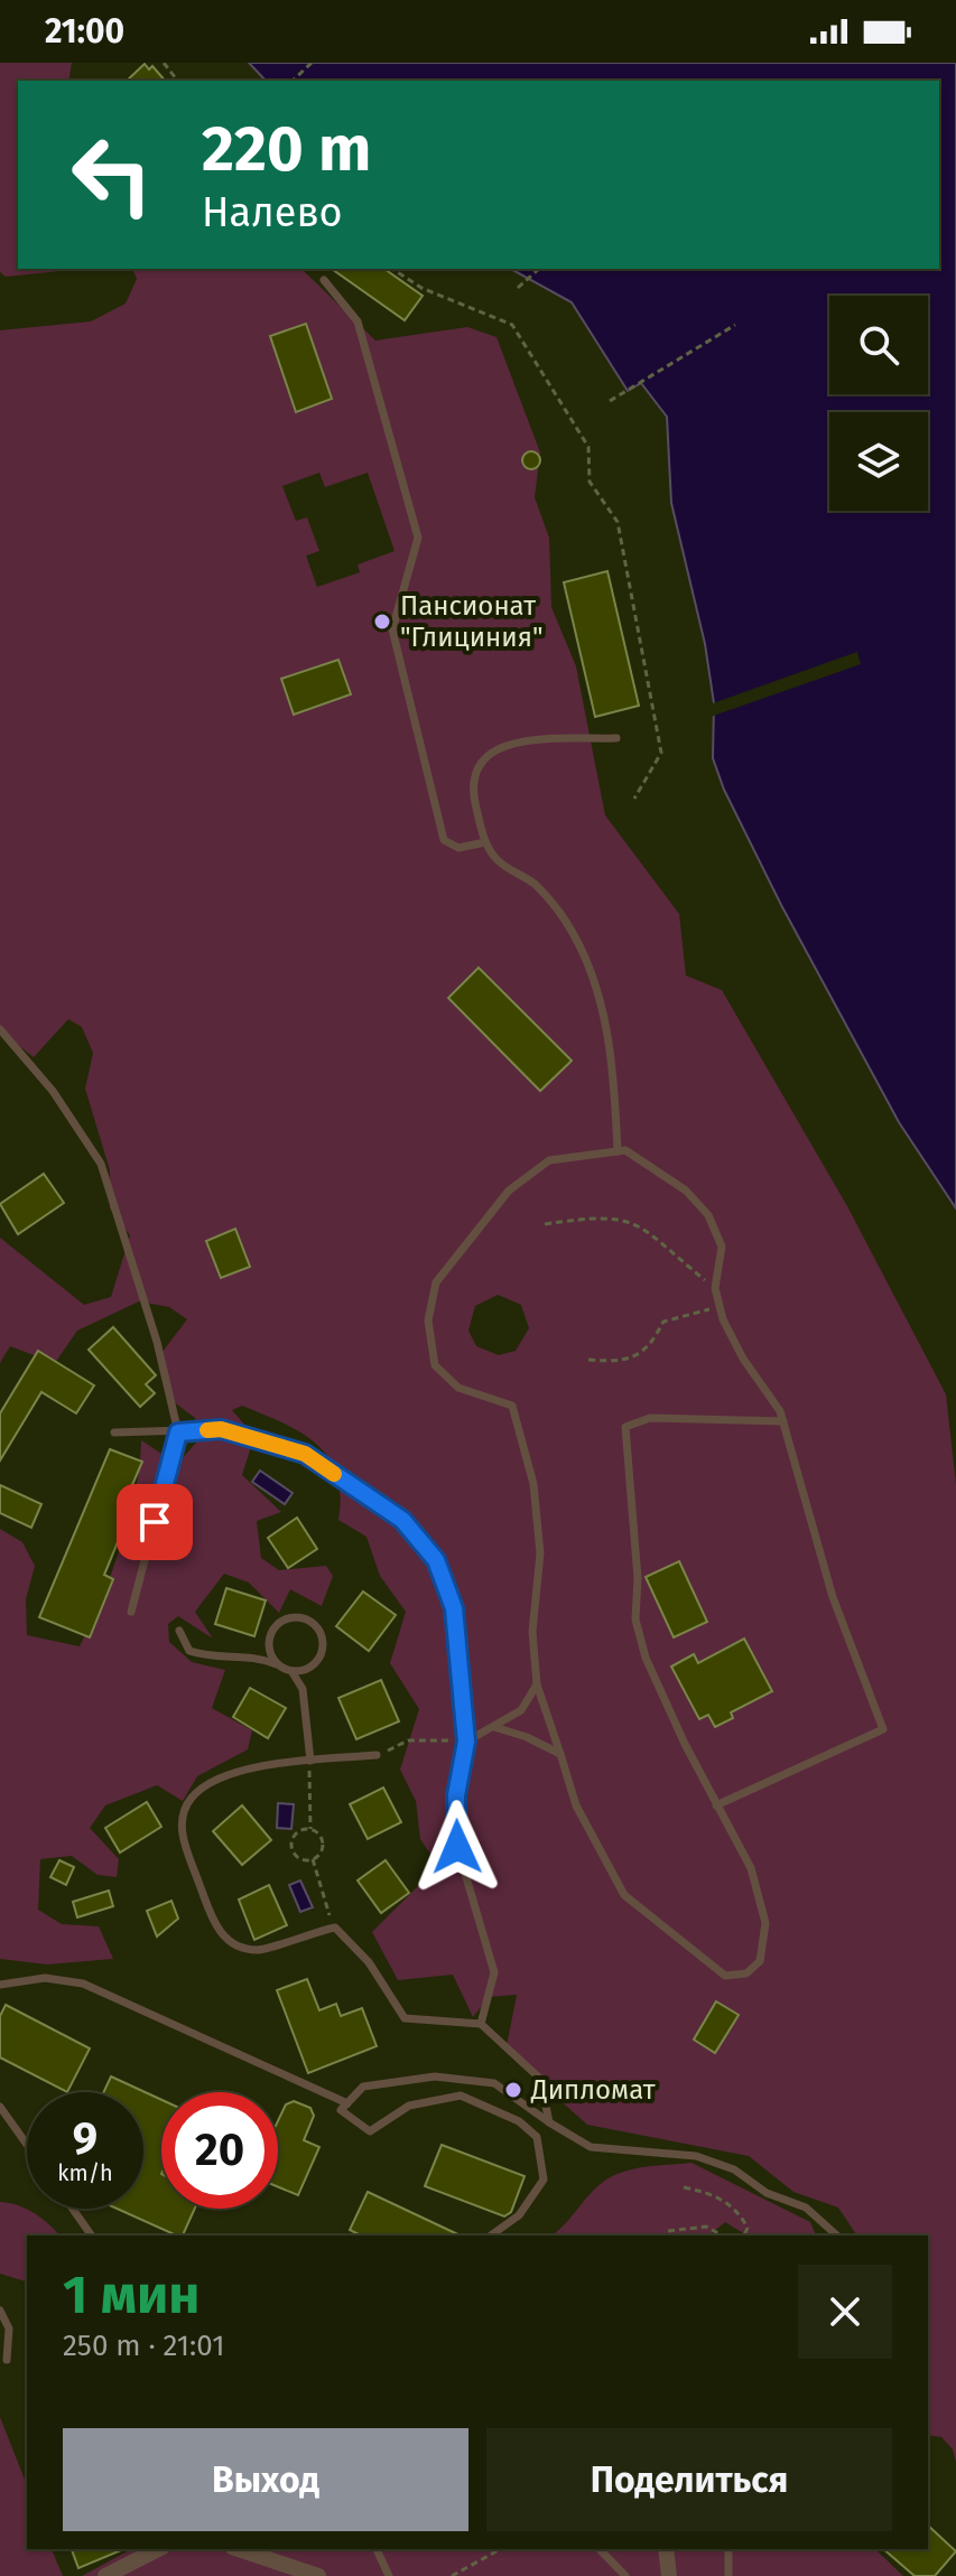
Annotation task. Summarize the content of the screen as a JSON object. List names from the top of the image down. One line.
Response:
{"places":["Пансионат \"Глициния\"","Дипломат"],"page":{"status":"21:00","turn":["220 m","Налево"],"speed":"9 km/h","limit":"20","heading":["1 мин","250 m · 21:01"],"buttons":["Выход","Поделиться"]}}
